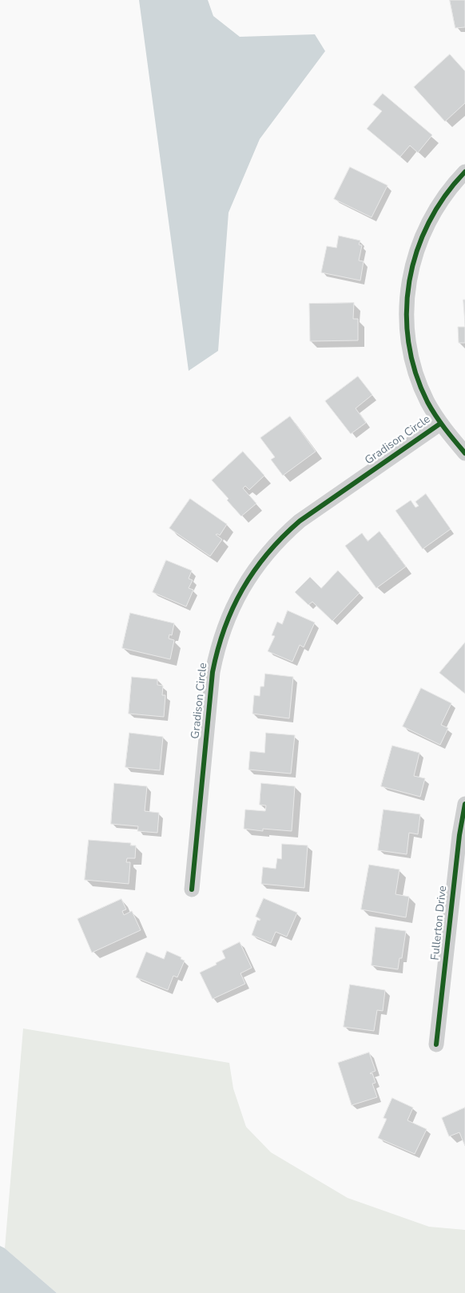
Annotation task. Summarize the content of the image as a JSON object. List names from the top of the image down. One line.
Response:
{"streets":{"street":["Gradison Circle","Fullerton Drive"]}}
